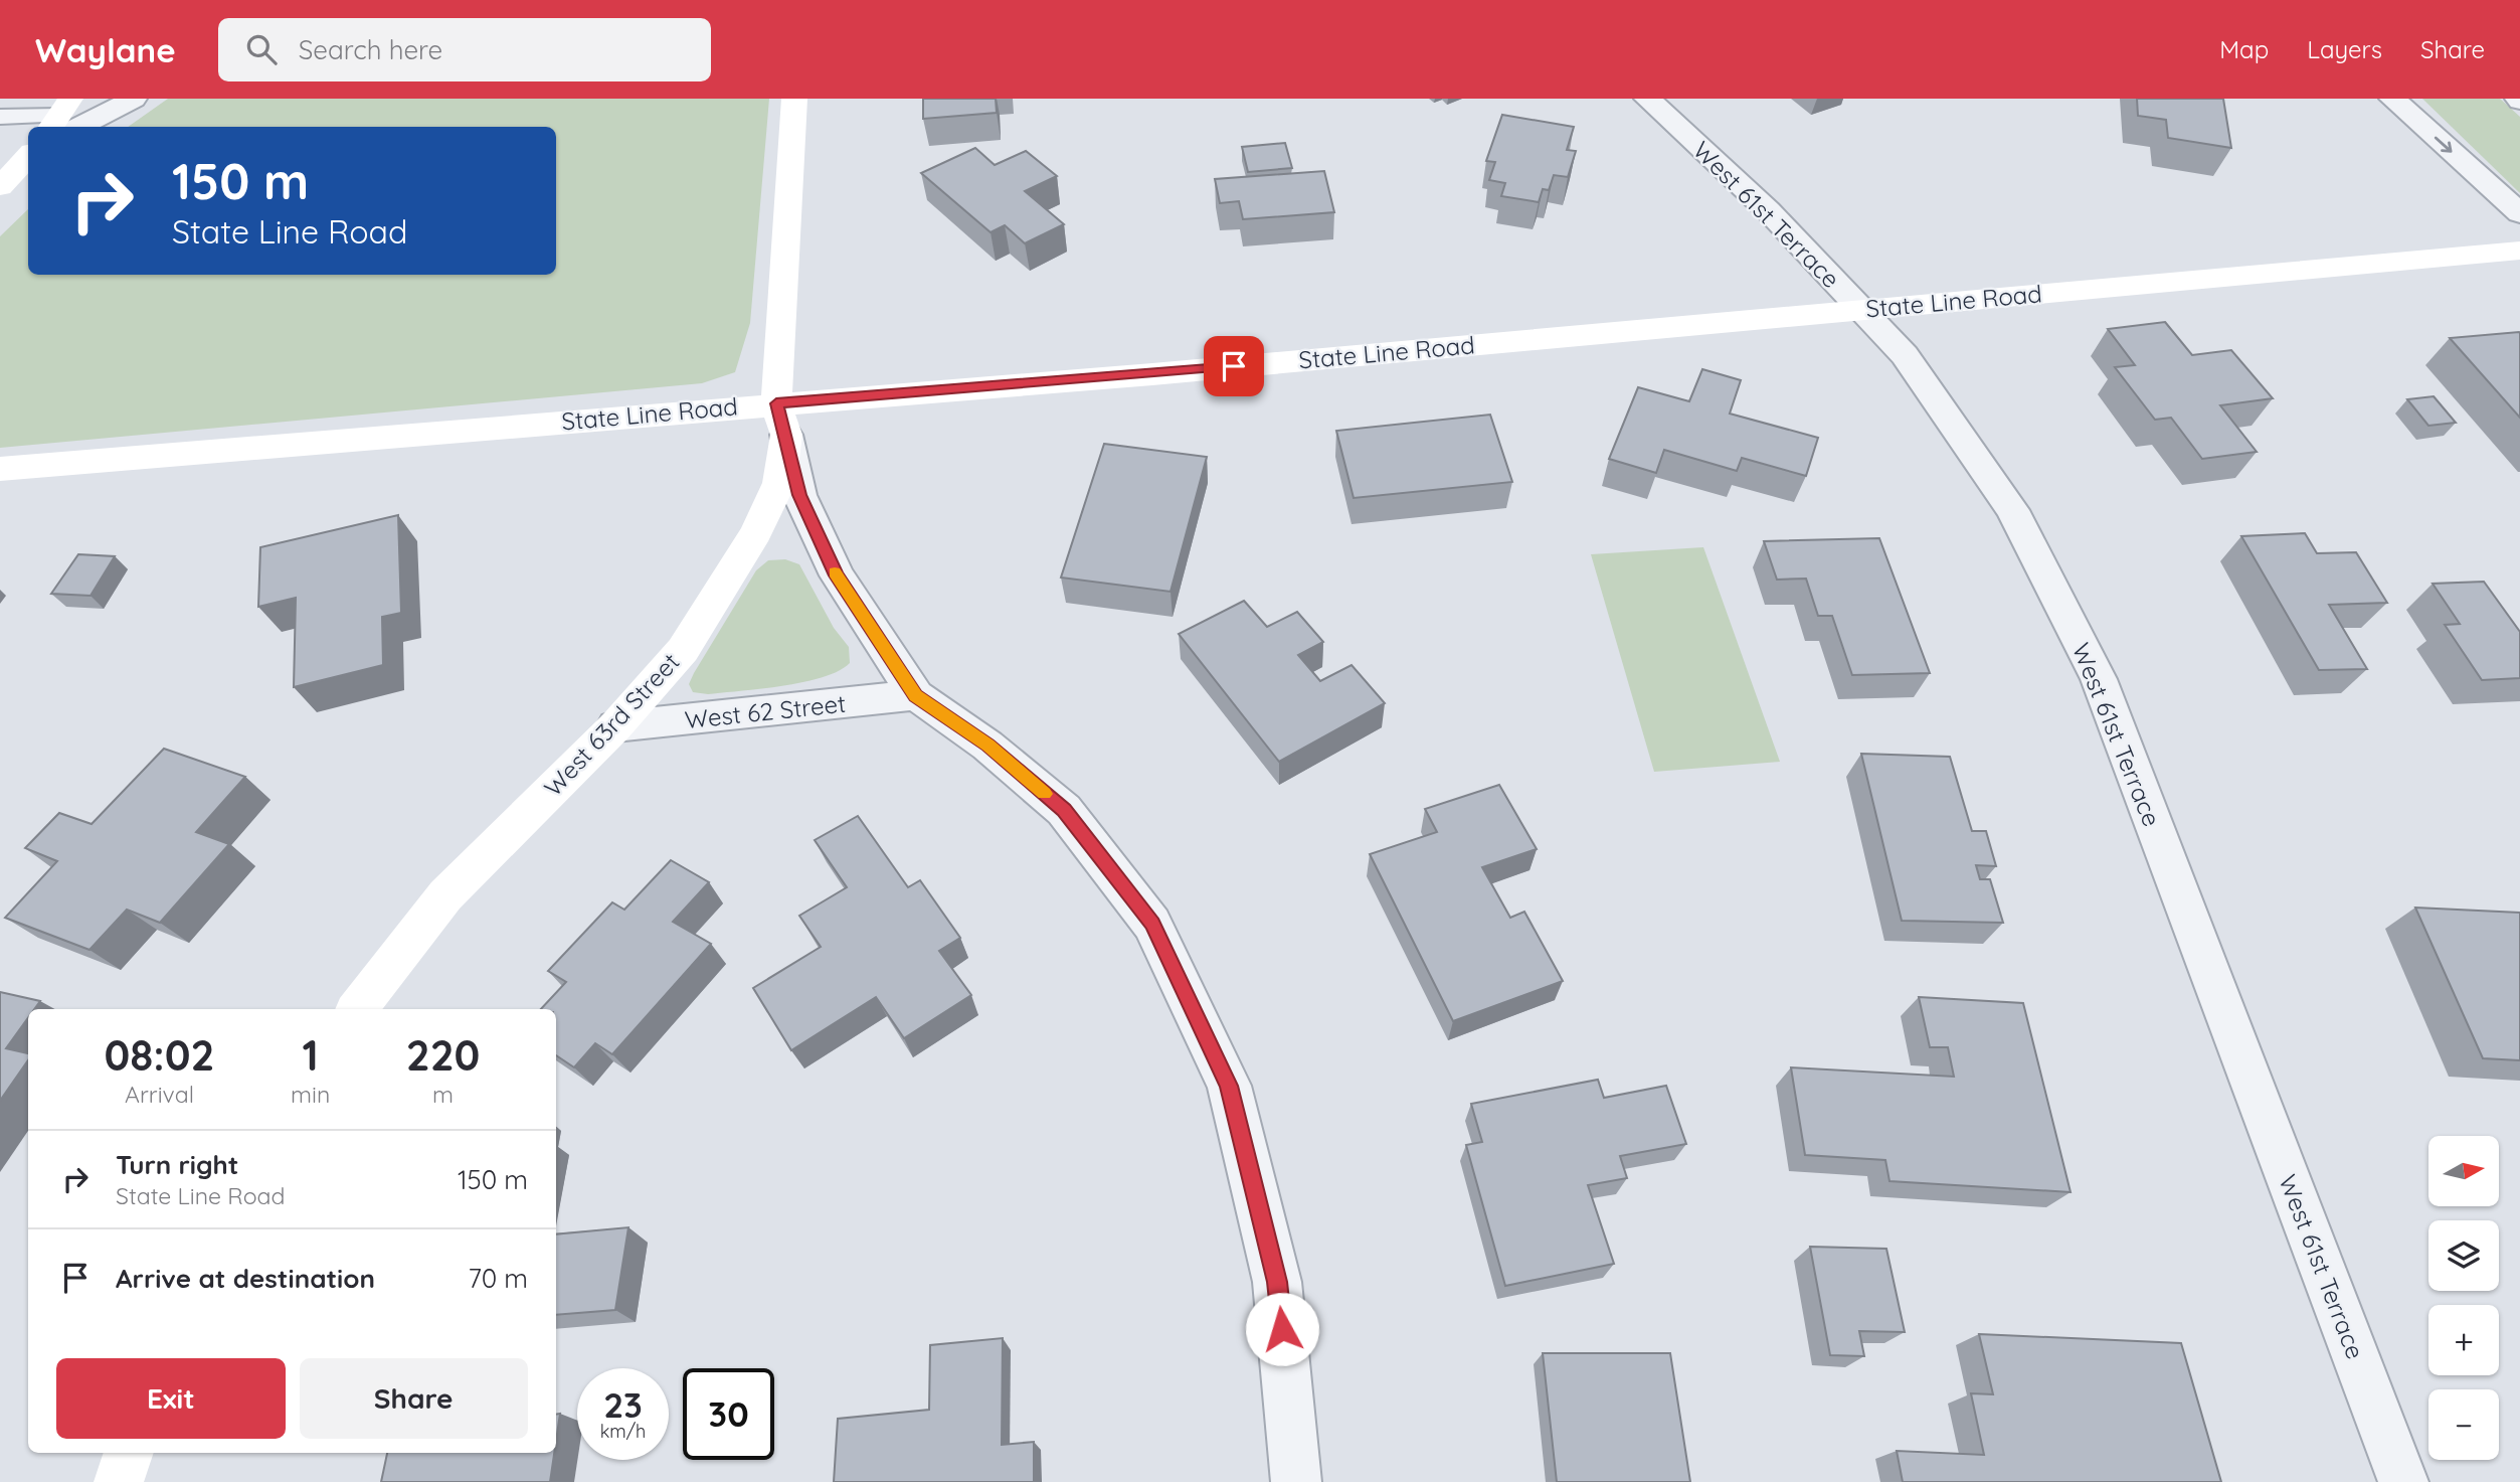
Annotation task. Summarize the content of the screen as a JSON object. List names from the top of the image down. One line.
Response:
{"streets":{"main road":["State Line Road","West 63rd Street"],"street":["West 61st Terrace","West 62 Street"]},"crossings":[["West 61st Terrace","State Line Road"],["State Line Road","West 63rd Street"],["West 62 Street","West 63rd Street"]],"north":"right","page":{"header":"Waylane","search":"Search here","nav":["Map","Layers","Share"],"turn":["150 m","State Line Road"],"eta":["08:02","Arrival","1","min","220","m"],"list":[{"name":"Turn right","note":"State Line Road","value":"150 m"},{"name":"Arrive at destination","value":"70 m"}],"map_buttons":["+","−"],"buttons":["Exit","Share"],"speed":"23 km/h","limit":"30"}}
